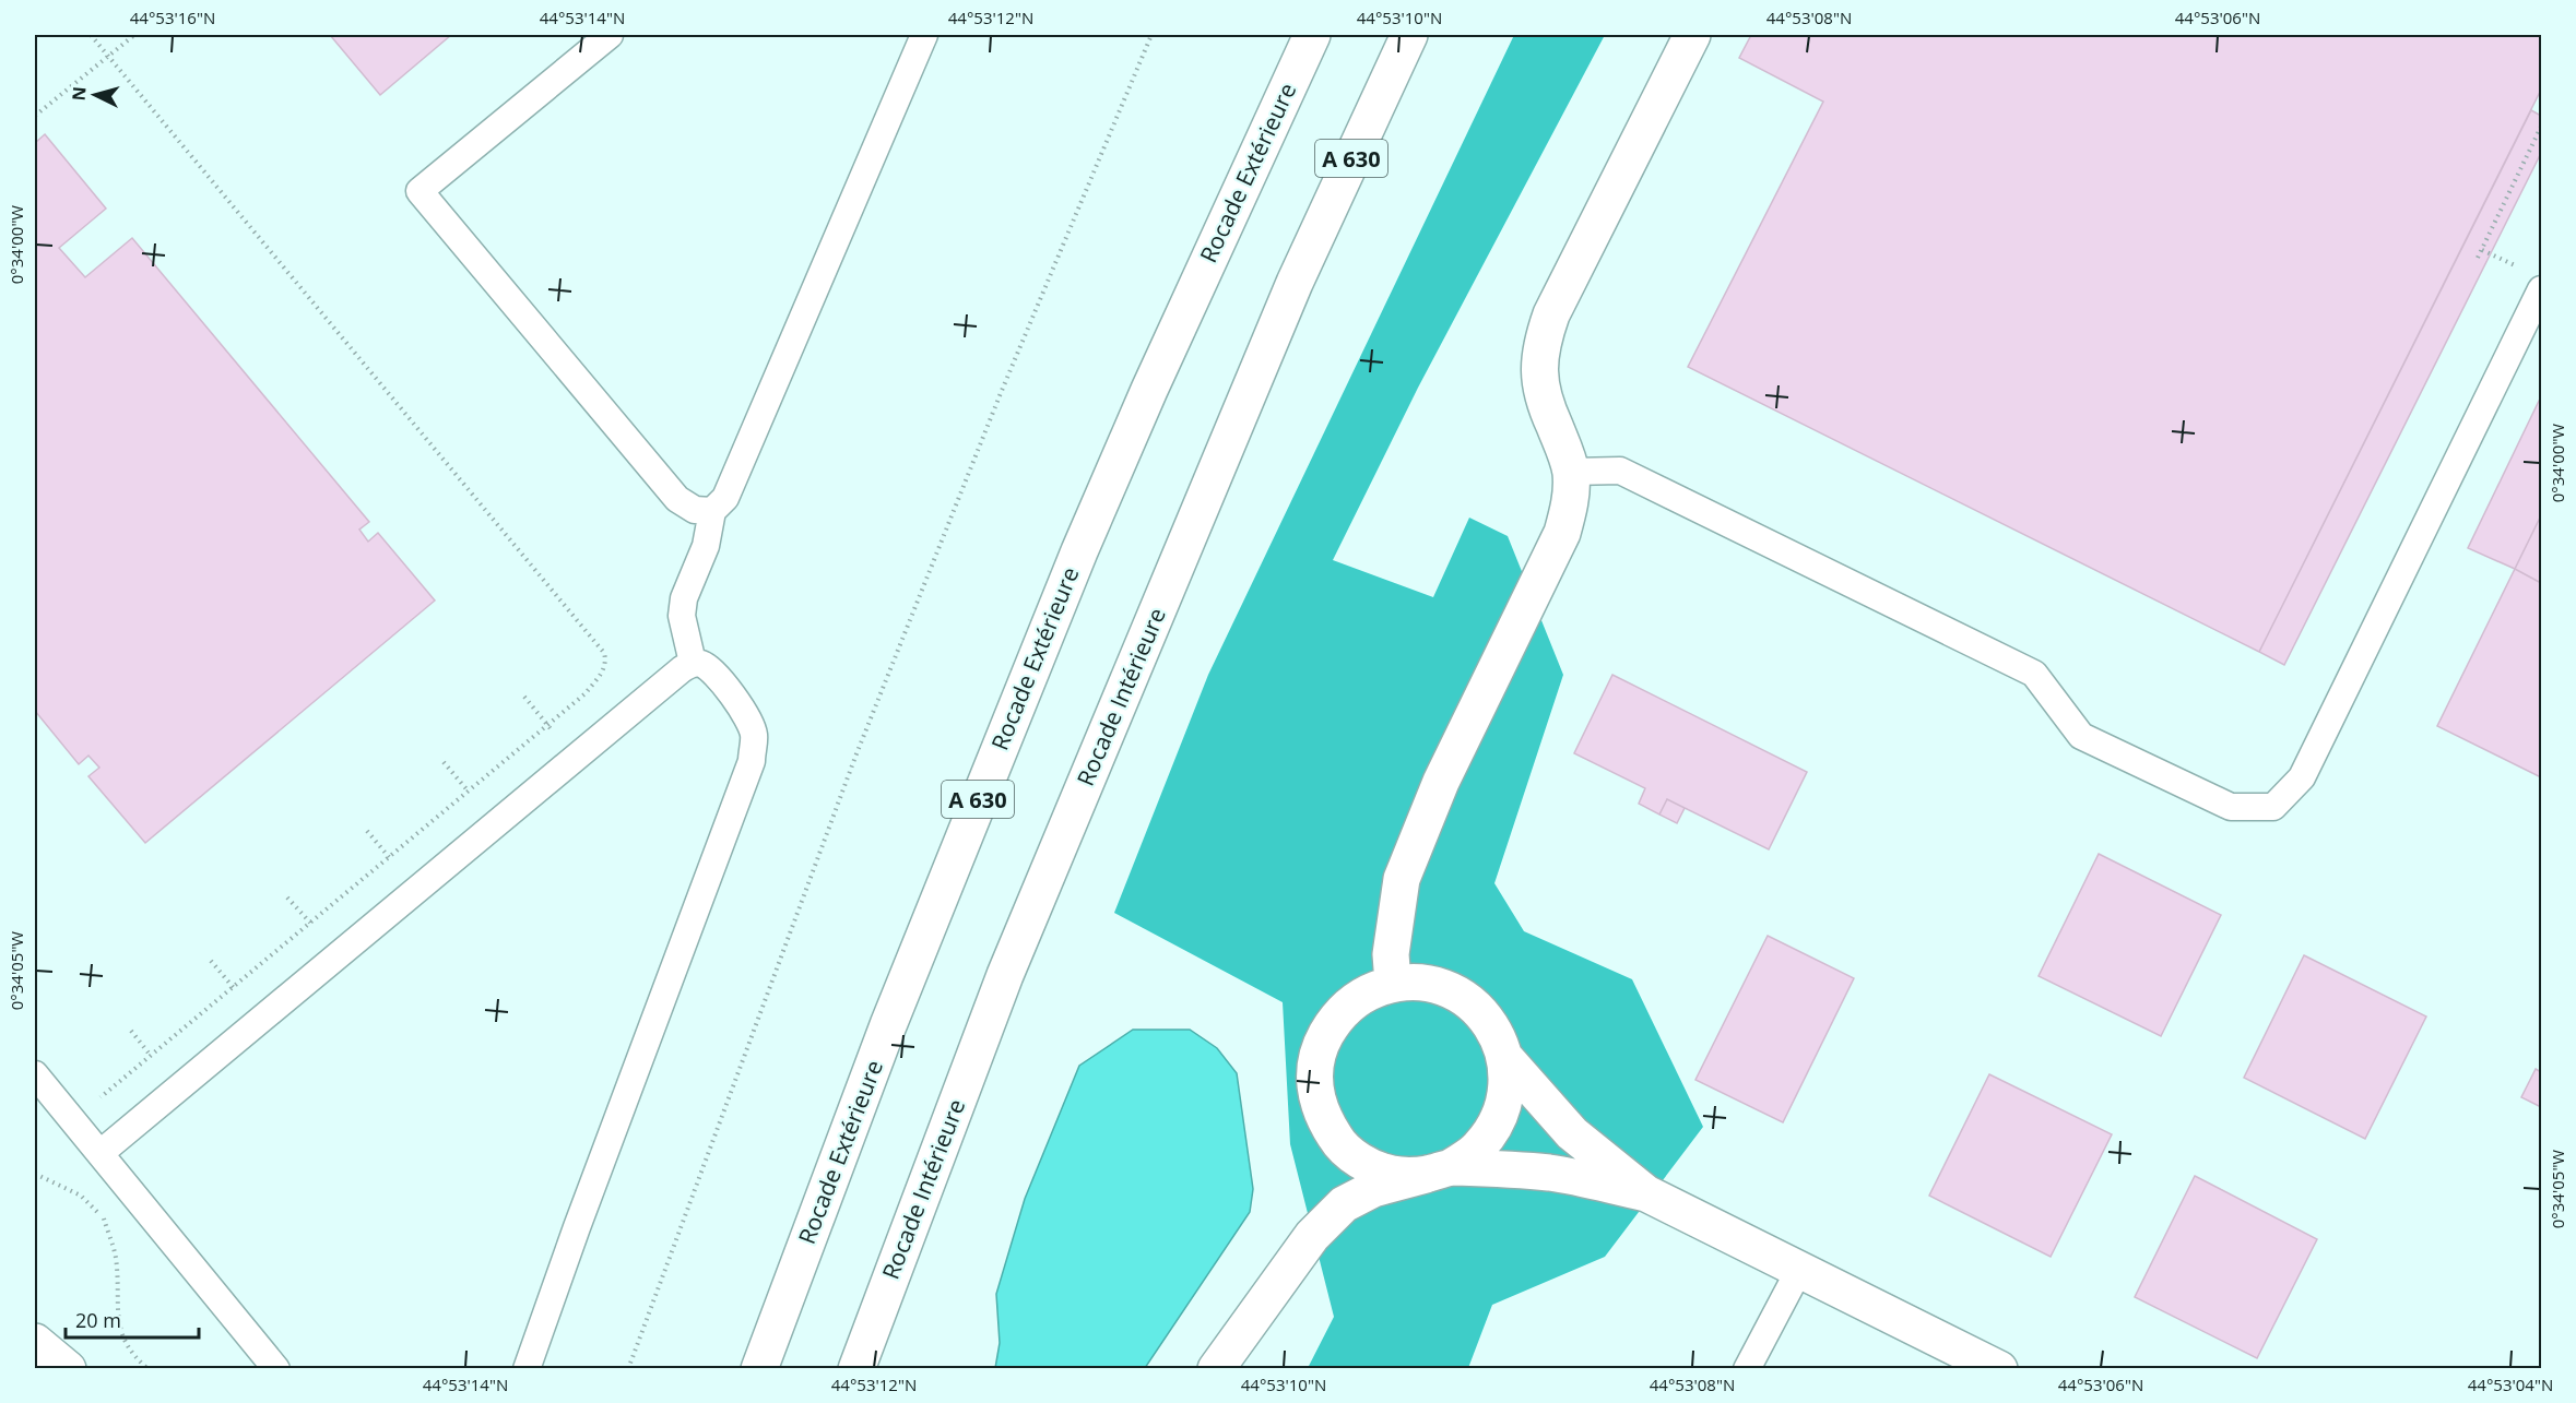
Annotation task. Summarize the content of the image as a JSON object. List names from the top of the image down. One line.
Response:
{"streets":{"main road":["A 630","Rocade Extérieure","Rocade Intérieure"]},"scale_bar":"20 m","north":"left","coordinates":["44°53'16\"N","44°53'14\"N","44°53'12\"N","44°53'10\"N","44°53'08\"N","44°53'06\"N","0°34'00\"W","0°34'05\"W","44°53'04\"N"]}
